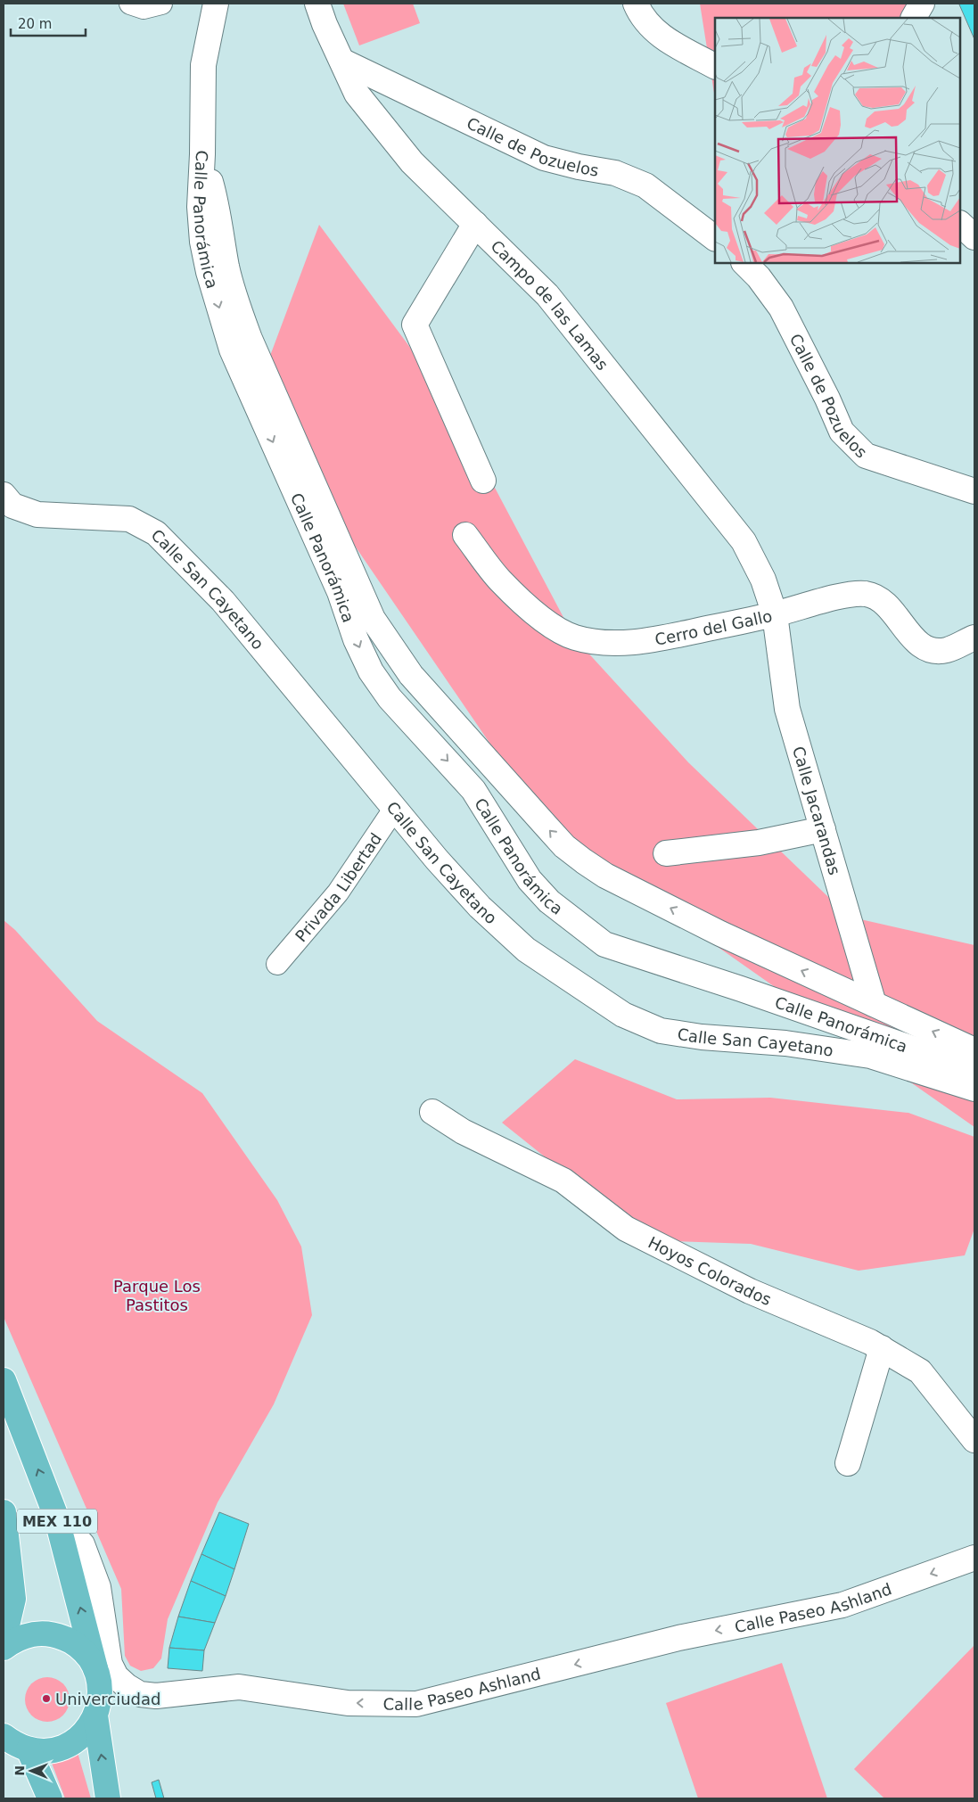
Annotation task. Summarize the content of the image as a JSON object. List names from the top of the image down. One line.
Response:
{"streets":{"main road":["MEX 110"],"street":["Calle de Pozuelos","Calle Panorámica","Campo de las Lamas","Calle San Cayetano","Cerro del Gallo","Calle Jacarandas","Privada Libertad","Hoyos Colorados","Calle Paseo Ashland"]},"crossings":[["Calle de Pozuelos","Campo de las Lamas"],["Calle Panorámica","Calle Jacarandas"],["Campo de las Lamas","Cerro del Gallo"],["Campo de las Lamas","Calle Jacarandas"],["Calle San Cayetano","Privada Libertad"],["Cerro del Gallo","Calle Jacarandas"],["MEX 110","Calle Paseo Ashland"]],"one_way":["Calle Paseo Ashland"],"parks":["Parque Los Pastitos"],"places":["Univerciudad"],"scale_bar":"20 m","north":"left"}
